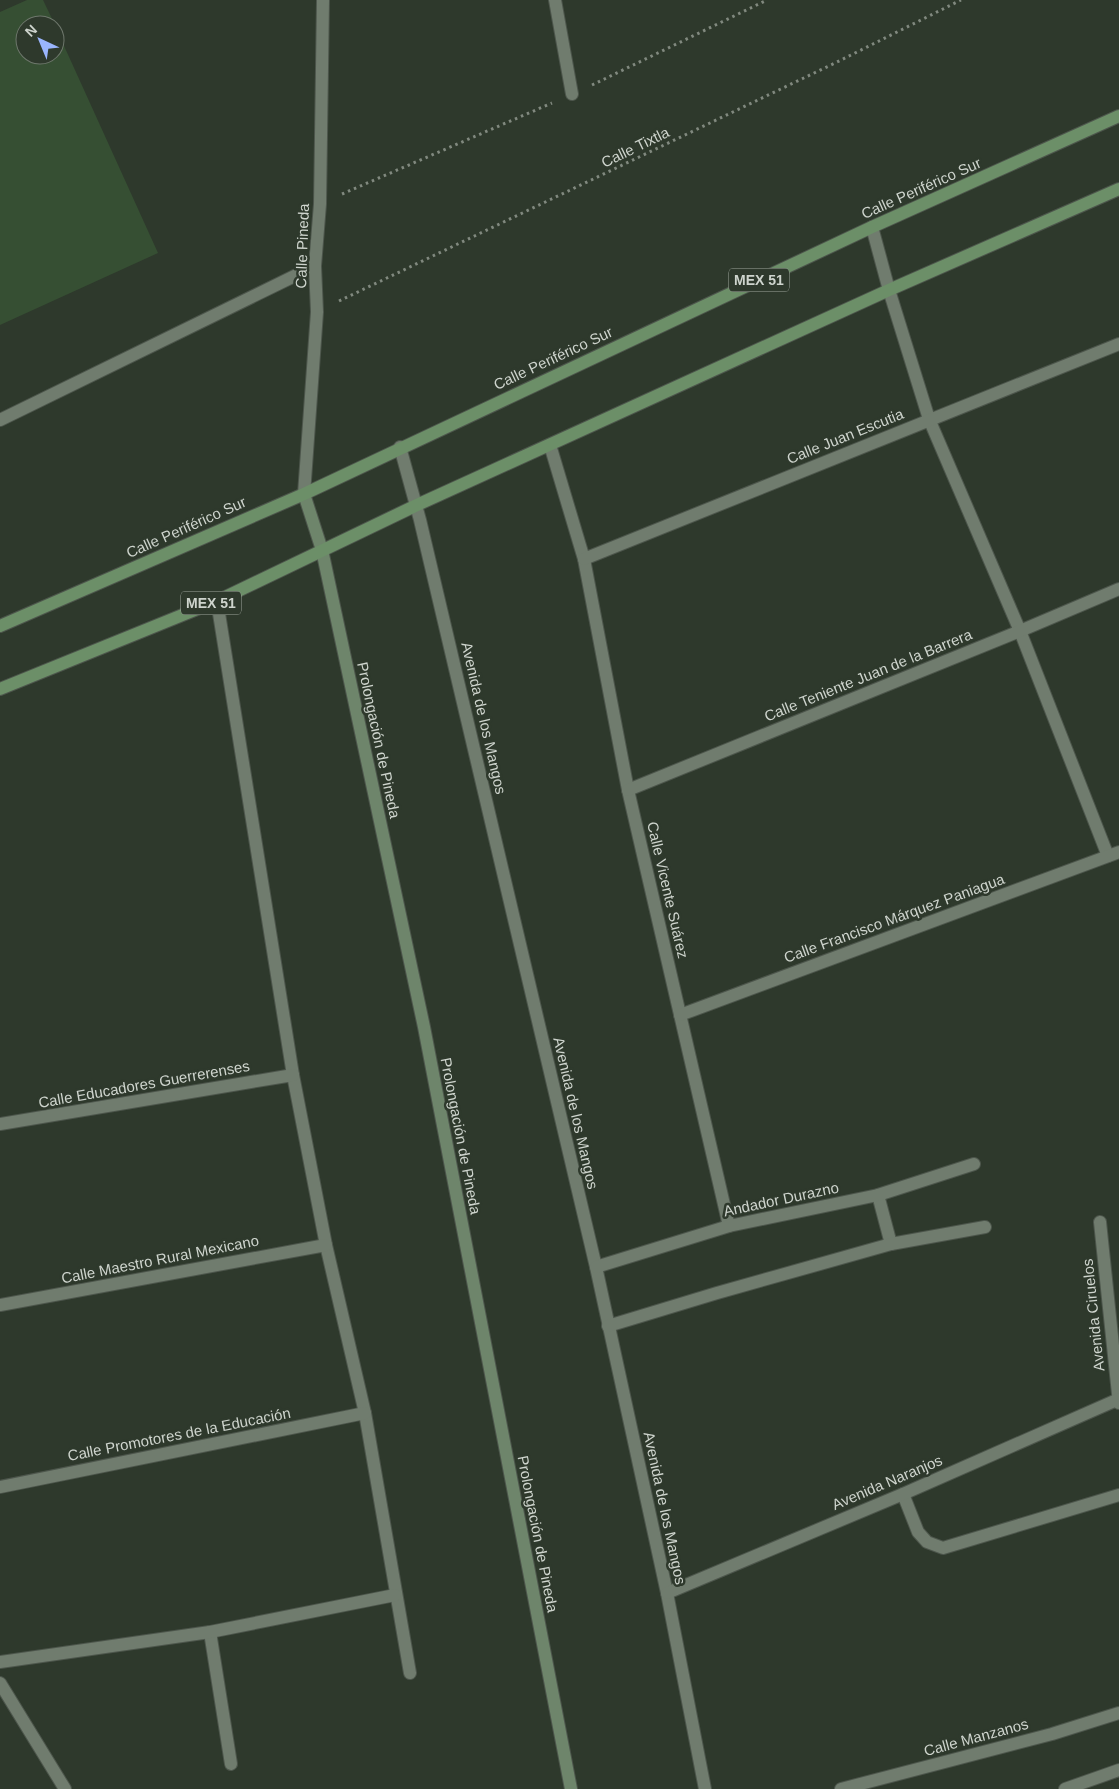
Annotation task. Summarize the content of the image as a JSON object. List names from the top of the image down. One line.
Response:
{"streets":{"main road":["Calle Periférico Sur","MEX 51"],"street":["Calle Pineda","Calle Juan Escutia","Calle Teniente Juan de la Barrera","Avenida de los Mangos","Prolongación de Pineda","Calle Vicente Suárez","Calle Francisco Márquez Paniagua","Calle Educadores Guerrerenses","Andador Durazno","Calle Maestro Rural Mexicano","Avenida Ciruelos","Calle Promotores de la Educación","Avenida Naranjos","Calle Manzanos"],"path":["Calle Tixtla"]},"crossings":[["Calle Tixtla","Calle Pineda"],["Calle Periférico Sur","Calle Pineda"],["Calle Periférico Sur","Avenida de los Mangos"],["Calle Periférico Sur","Prolongación de Pineda"],["Calle Pineda","Prolongación de Pineda"],["MEX 51","Avenida de los Mangos"],["MEX 51","Prolongación de Pineda"],["MEX 51","Calle Vicente Suárez"],["Calle Juan Escutia","Calle Vicente Suárez"],["Calle Teniente Juan de la Barrera","Calle Vicente Suárez"],["Avenida de los Mangos","Andador Durazno"],["Avenida de los Mangos","Avenida Naranjos"],["Calle Vicente Suárez","Calle Francisco Márquez Paniagua"],["Calle Vicente Suárez","Andador Durazno"],["Avenida Ciruelos","Avenida Naranjos"]],"north":"top left"}
